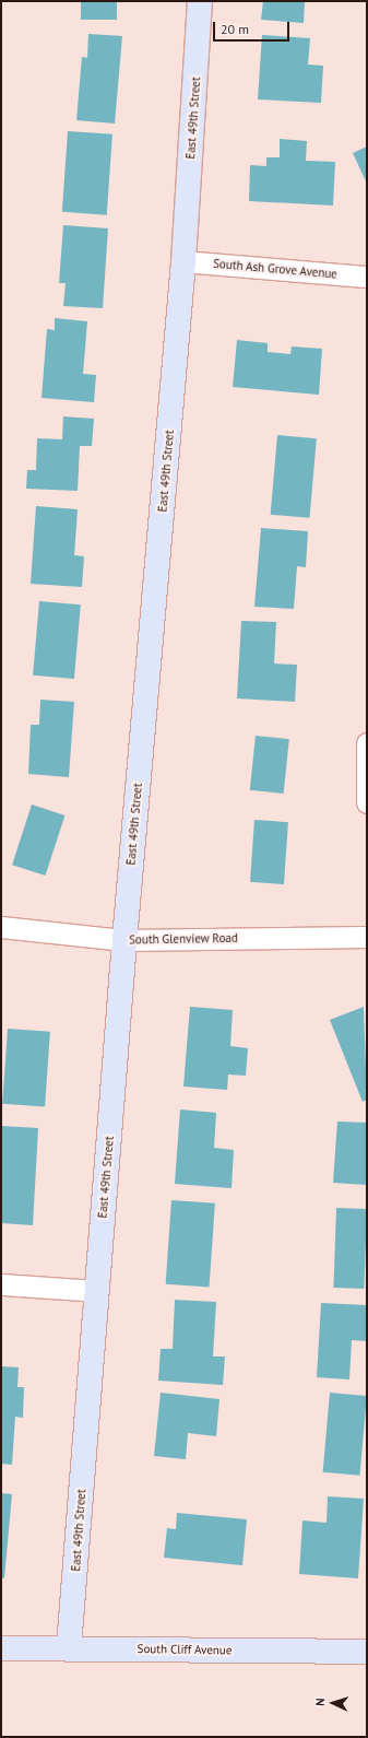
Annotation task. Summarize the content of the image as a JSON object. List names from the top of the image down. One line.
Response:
{"streets":{"street":["East 49th Street","South Ash Grove Avenue","South Glenview Road","South Cliff Avenue"]},"crossings":[["East 49th Street","South Ash Grove Avenue"],["East 49th Street","South Glenview Road"],["East 49th Street","South Cliff Avenue"]],"scale_bar":"20 m","north":"left"}
